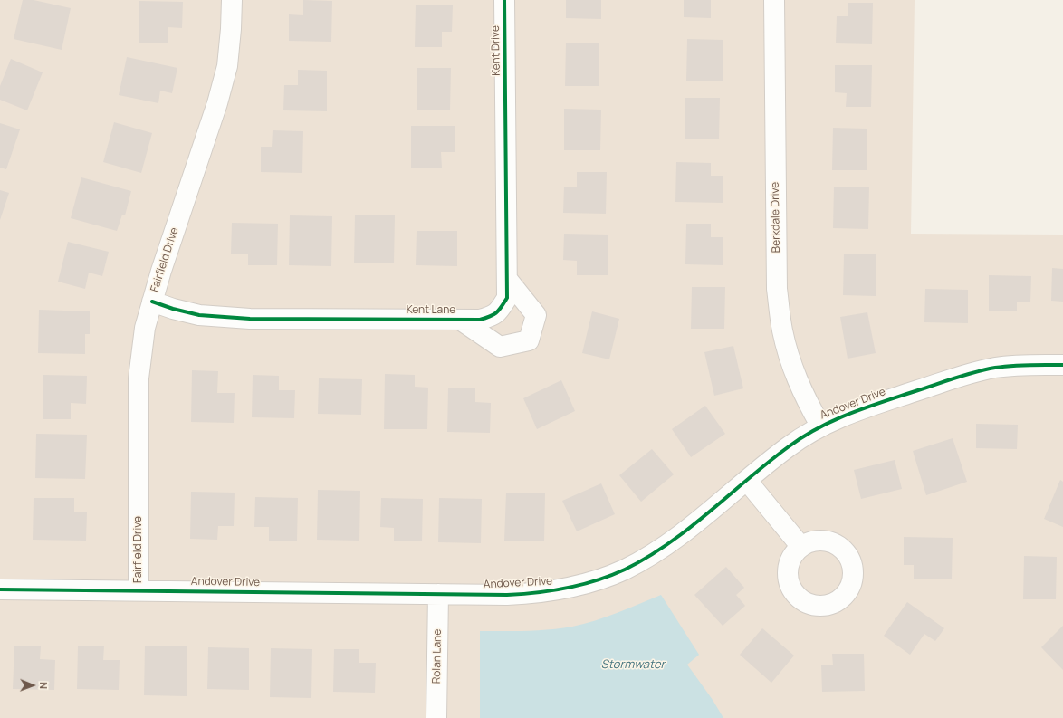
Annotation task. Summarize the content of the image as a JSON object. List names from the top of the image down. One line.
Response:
{"streets":{"street":["Kent Drive","Berkdale Drive","Fairfield Drive","Kent Lane","Andover Drive","Rolan Lane"]},"crossings":[["Kent Drive","Kent Lane"],["Berkdale Drive","Andover Drive"],["Fairfield Drive","Kent Lane"],["Fairfield Drive","Andover Drive"],["Andover Drive","Rolan Lane"]],"water":["Stormwater"],"north":"right"}
